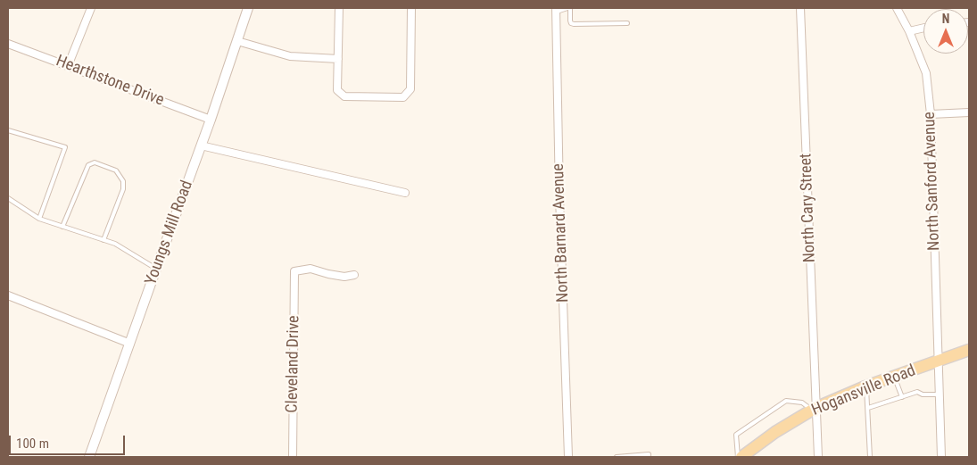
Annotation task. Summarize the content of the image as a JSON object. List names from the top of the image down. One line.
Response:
{"streets":{"main road":["Hogansville Road"],"street":["Hearthstone Drive","North Sanford Avenue","North Cary Street","Youngs Mill Road","North Barnard Avenue","Cleveland Drive"]},"crossings":[["Hearthstone Drive","Youngs Mill Road"],["North Sanford Avenue","Hogansville Road"],["North Cary Street","Hogansville Road"]],"scale_bar":"100 m","north":"top"}
